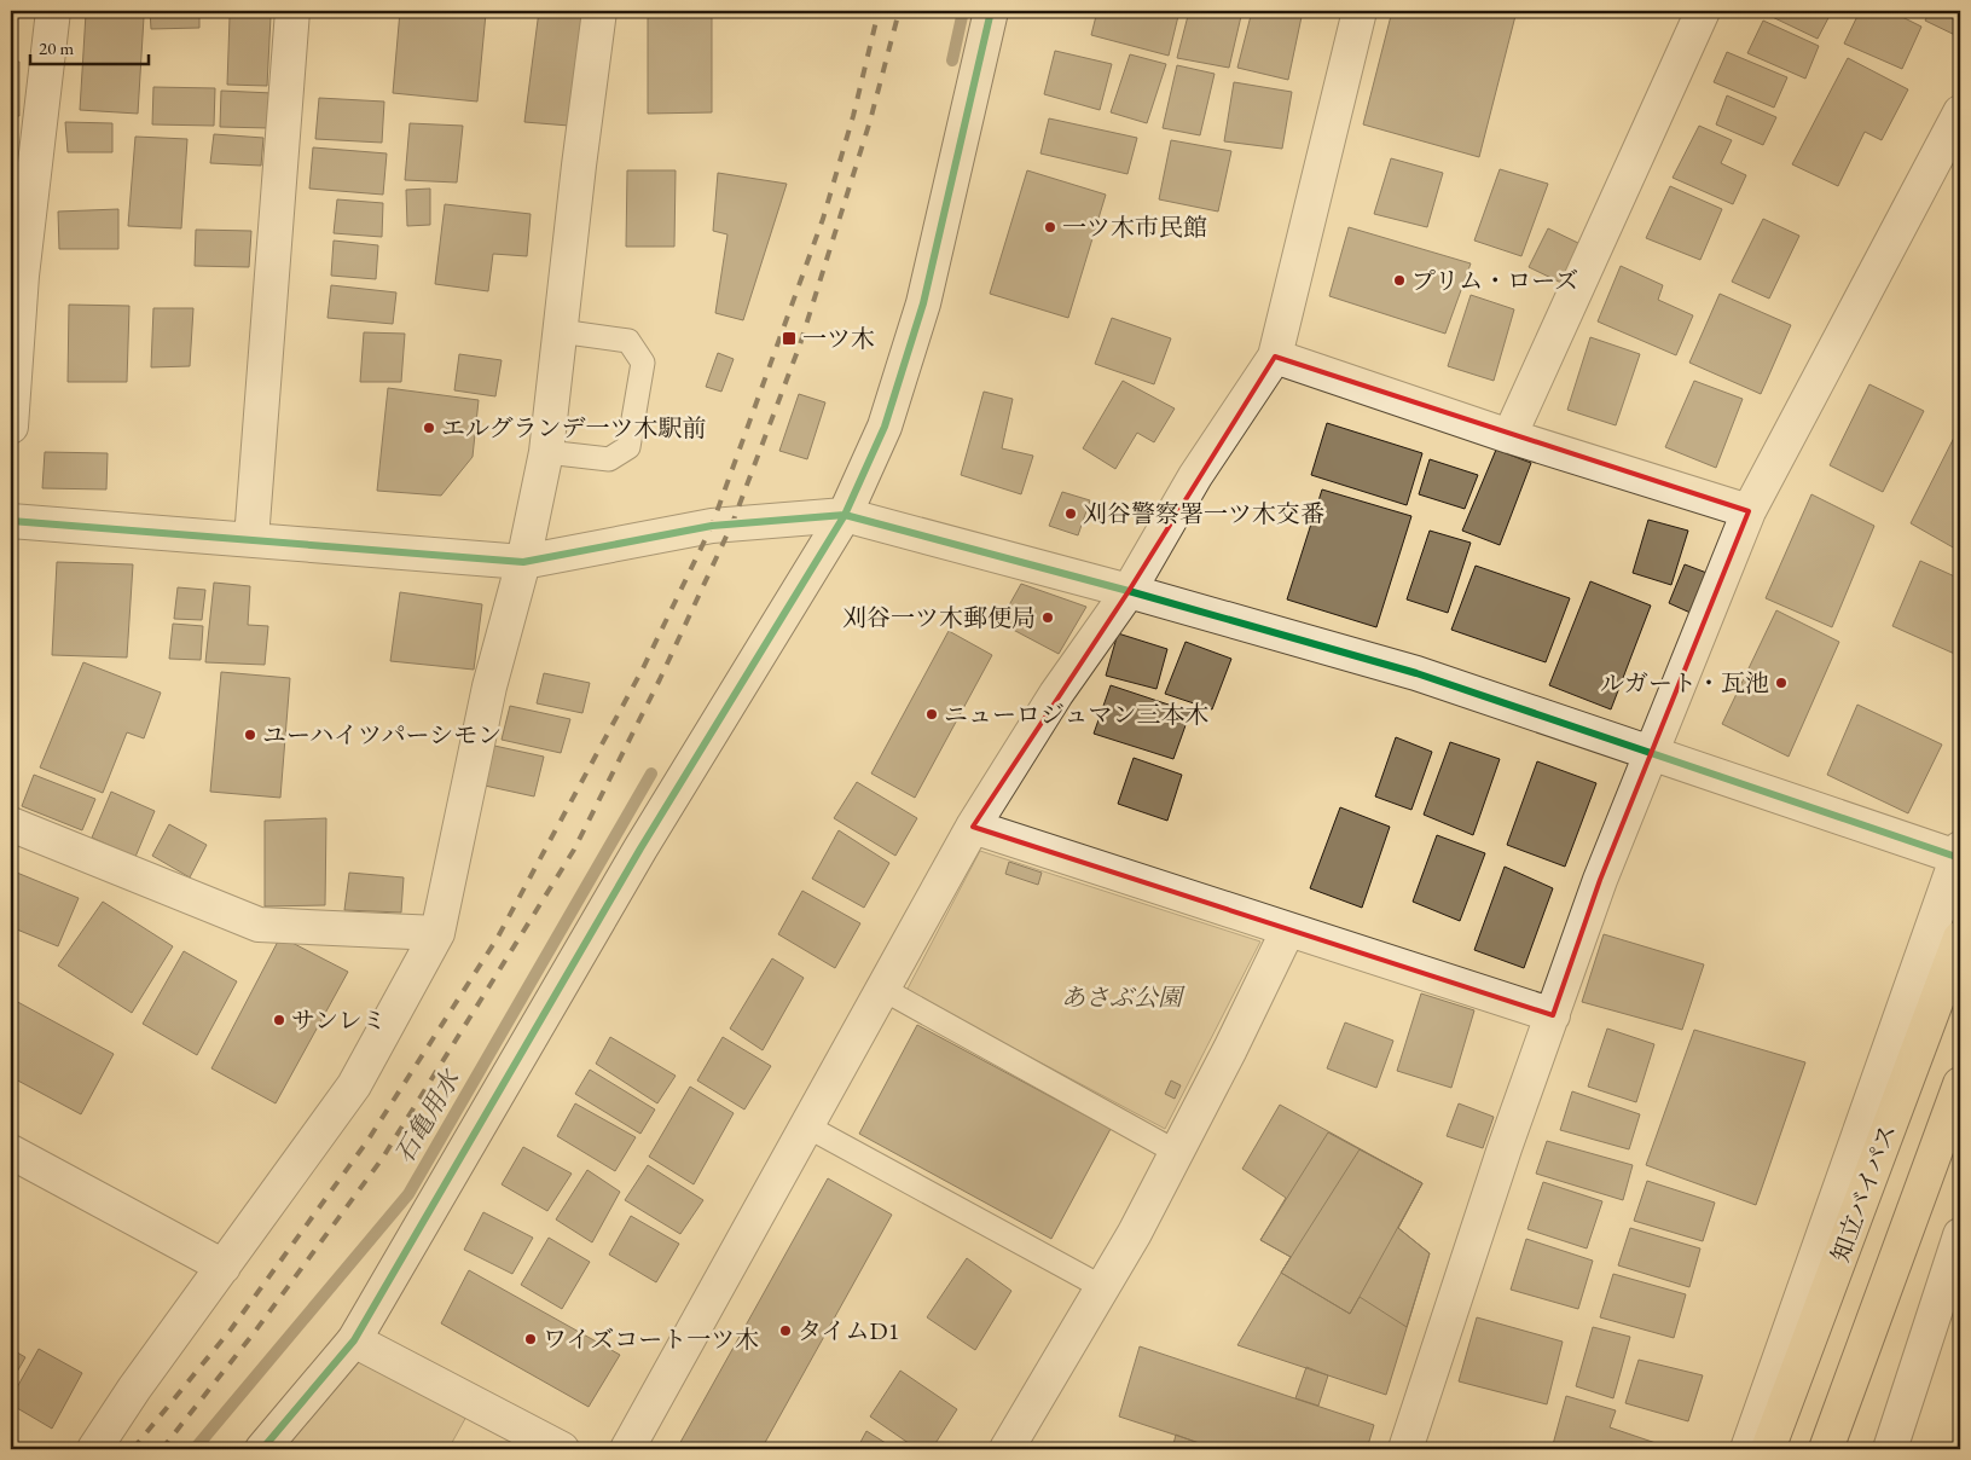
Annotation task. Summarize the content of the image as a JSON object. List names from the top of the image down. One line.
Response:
{"streets":{"highway":["知立バイパス"]},"water":["石亀用水"],"parks":["あさぶ公園"],"places":{"other":["一ツ木市民館","プリム・ローズ","エルグランデ一ツ木駅前","刈谷警察署一ツ木交番","刈谷一ツ木郵便局","ルガート・瓦池","ニューロジュマン三本木","ユーハイツパーシモン","サンレミ","タイムD1","ワイズコート一ツ木"],"transit":["一ツ木"]},"scale_bar":"20 m"}
